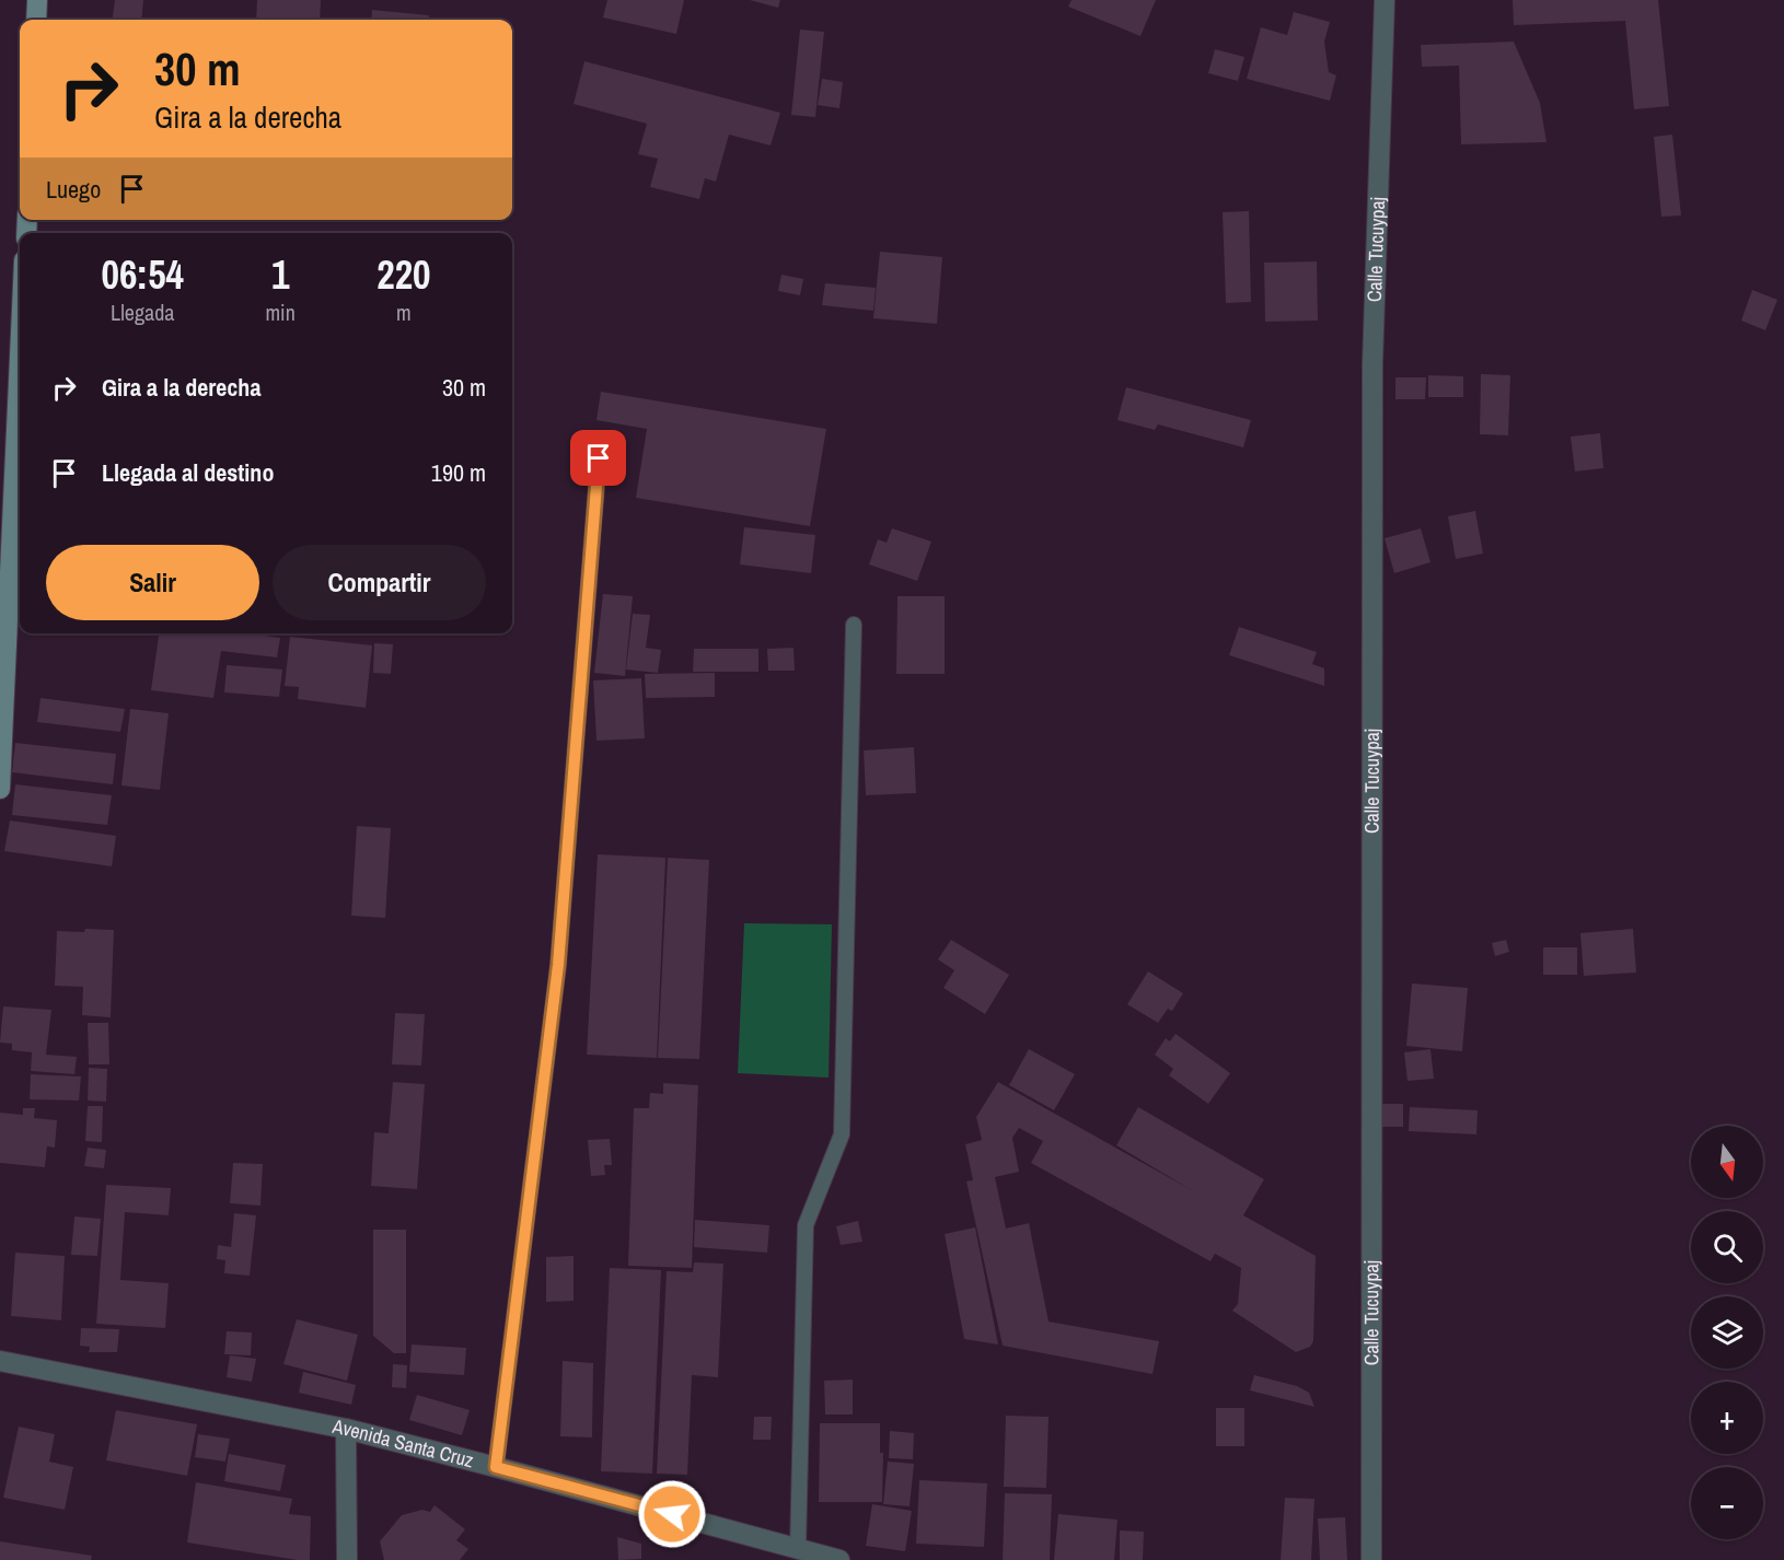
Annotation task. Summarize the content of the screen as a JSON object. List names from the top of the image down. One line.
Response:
{"streets":{"street":["Calle Tucuypaj","Avenida Santa Cruz"]},"north":"bottom","page":{"turn":["30 m","Gira a la derecha"],"then":"Luego","eta":["06:54","Llegada","1","min","220","m"],"list":[{"name":"Gira a la derecha","value":"30 m"},{"name":"Llegada al destino","value":"190 m"}],"buttons":["Salir","Compartir"],"map_buttons":["+","−"]}}
